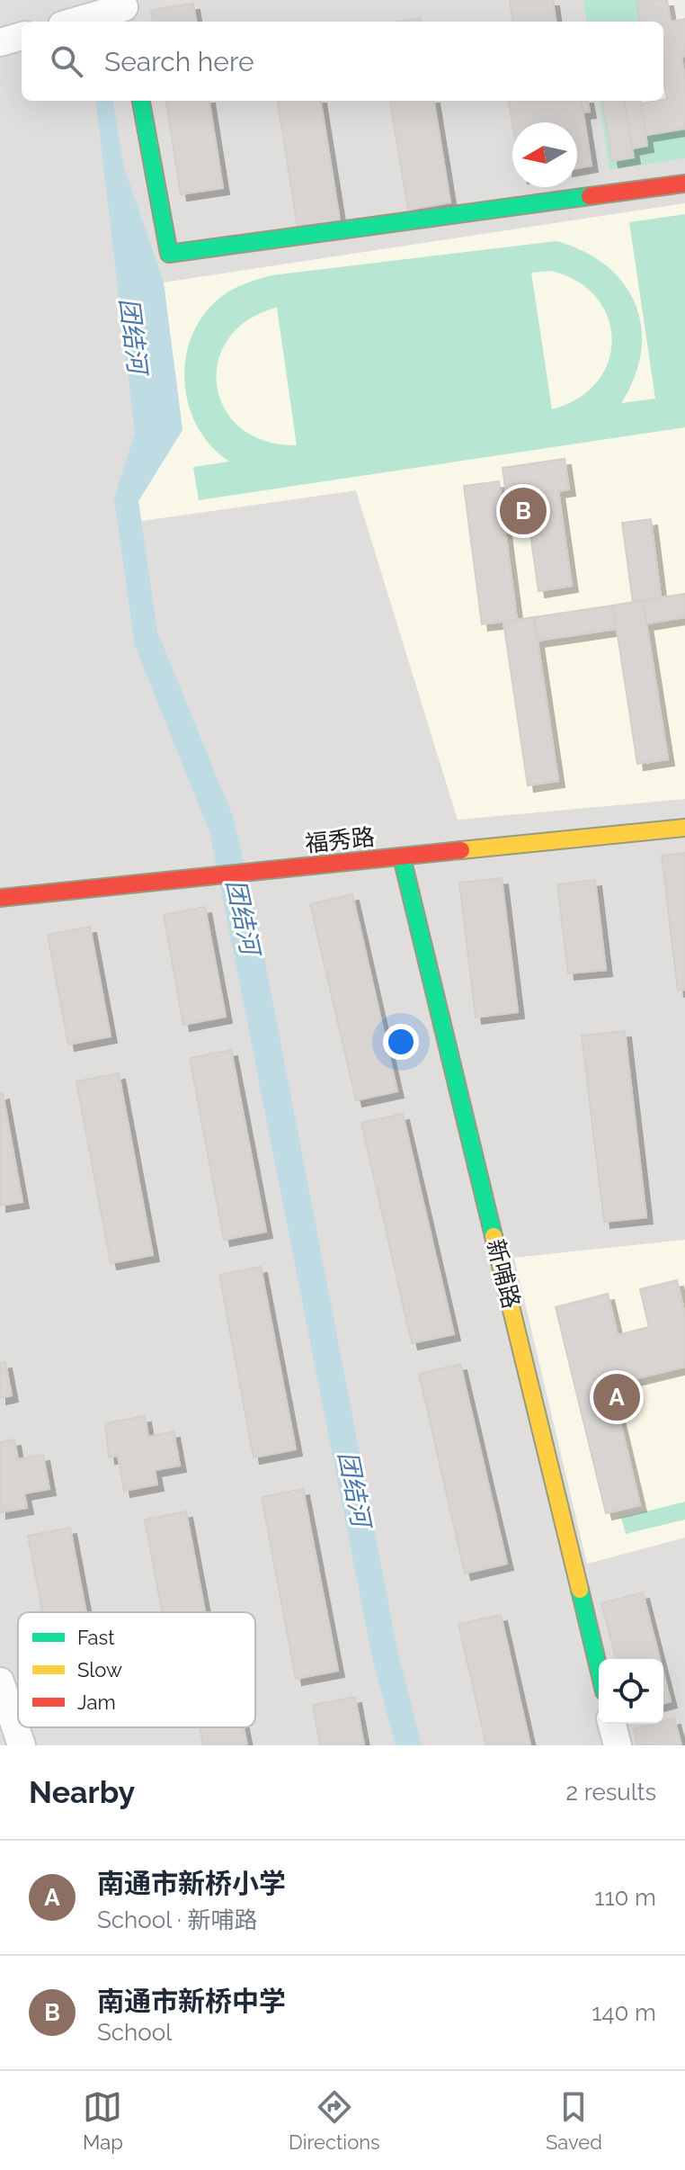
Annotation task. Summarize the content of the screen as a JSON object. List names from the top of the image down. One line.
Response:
{"streets":{"street":["福秀路","新哺路"]},"crossings":[["福秀路","新哺路"]],"water":["团结河"],"legend":["Fast","Slow","Jam"],"north":"left","page":{"search":"Search here","pins":["B","A"],"heading":["Nearby","2 results"],"list":[{"mark":"A","name":"南通市新桥小学","note":"School · 新哺路","value":"110 m"},{"mark":"B","name":"南通市新桥中学","note":"School","value":"140 m"}],"nav":["Map","Directions","Saved"]}}
